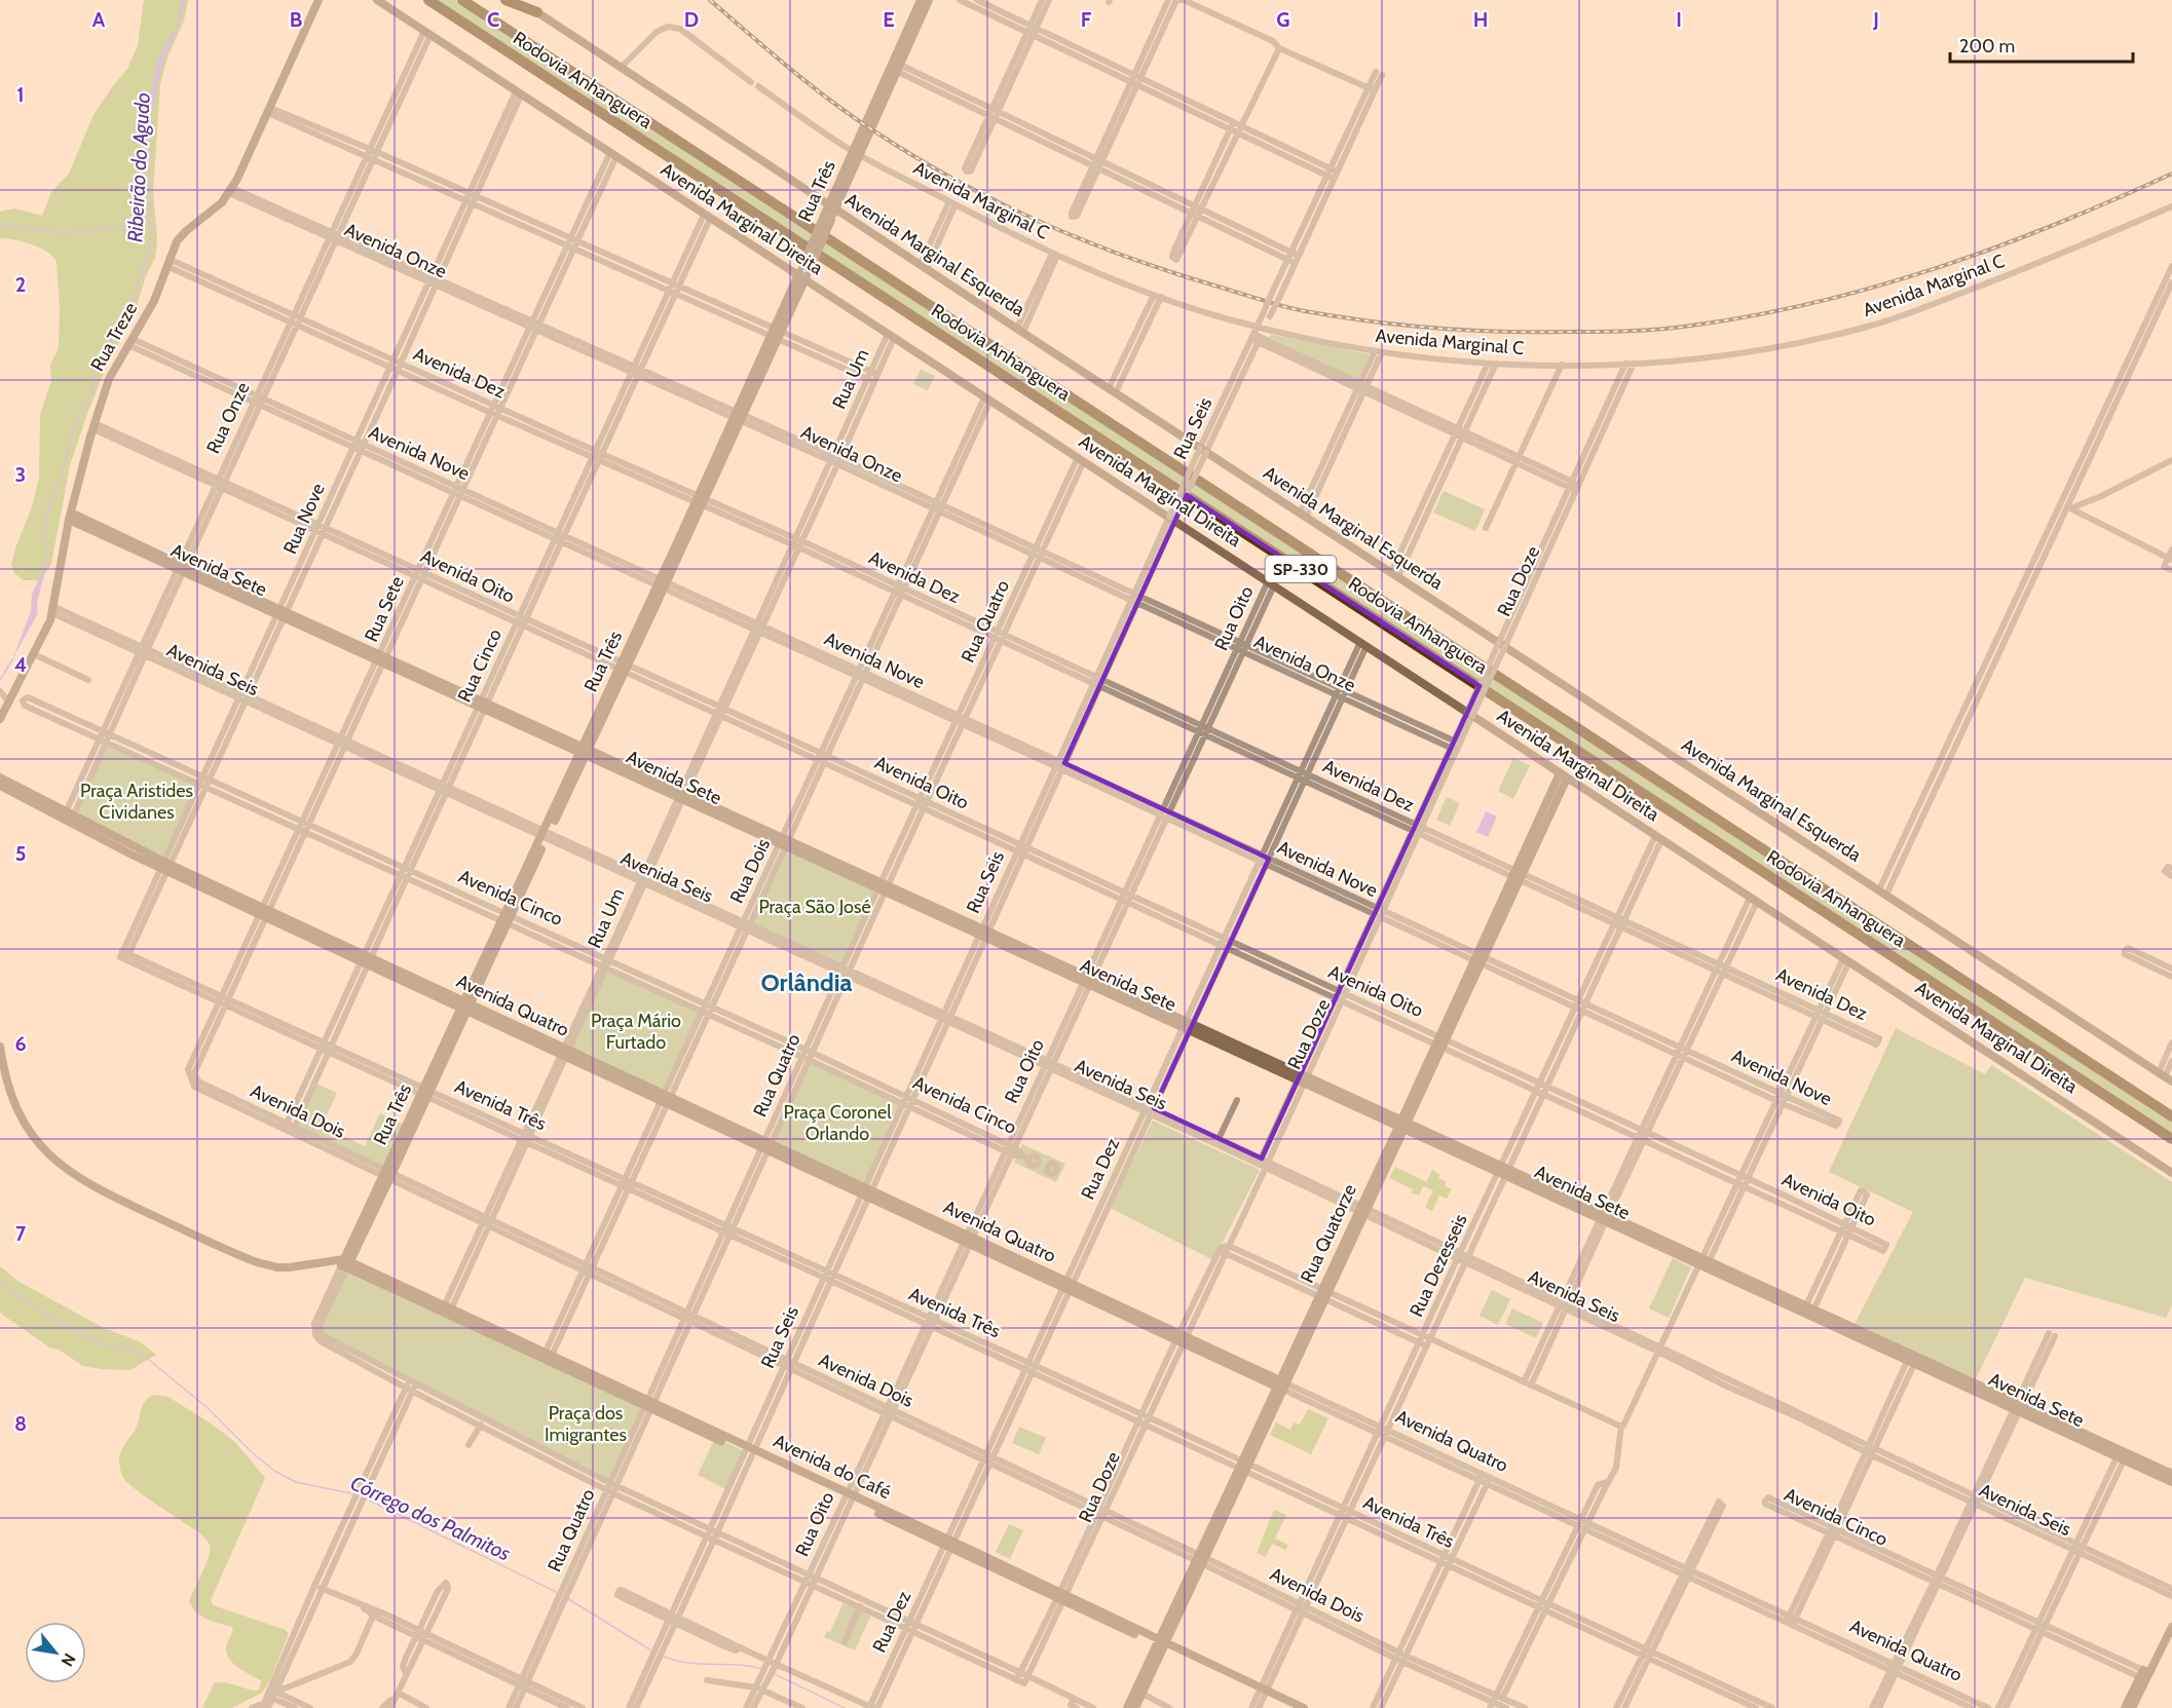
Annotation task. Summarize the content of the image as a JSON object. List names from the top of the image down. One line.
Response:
{"streets":{"highway":["Rodovia Anhanguera","SP-330"],"main road":["Rua Três","Avenida Marginal Direita","Avenida Marginal Esquerda","Rua Treze","Avenida Sete","Avenida Quatro","Rua Quatorze","Avenida do Café"],"street":["Avenida Marginal C","Avenida Onze","Avenida Dez","Rua Um","Rua Onze","Rua Seis","Avenida Nove","Rua Nove","Avenida Oito","Rua Doze","Rua Sete","Rua Oito","Rua Quatro","Rua Cinco","Avenida Seis","Rua Dois","Avenida Cinco","Avenida Três","Avenida Dois","Rua Dez","Rua Dezesseis"]},"crossings":[["Rua Três","Avenida Marginal C"],["Rua Três","Avenida Marginal Direita"],["Rua Três","Avenida Onze"],["Rua Três","Avenida Marginal Esquerda"],["Rua Três","Avenida Dez"],["Rua Três","Avenida Nove"],["Rua Três","Avenida Sete"],["Rua Três","Avenida Oito"],["Rua Três","Avenida Seis"],["Rua Três","Avenida Cinco"],["Rua Três","Avenida Quatro"],["Rua Três","Avenida Três"],["Rua Três","Avenida Dois"],["Rua Três","Avenida do Café"],["Avenida Marginal C","Rua Seis"],["Avenida Marginal C","Rua Doze"],["Avenida Marginal Direita","Rua Um"],["Avenida Marginal Direita","Rua Onze"],["Avenida Marginal Direita","Rua Seis"],["Avenida Marginal Direita","Rua Nove"],["Avenida Marginal Direita","Rua Doze"],["Avenida Marginal Direita","Rua Sete"],["Avenida Marginal Direita","Rua Oito"],["Avenida Marginal Direita","Rua Quatro"],["Avenida Marginal Direita","Rua Cinco"],["Avenida Marginal Direita","Rua Dois"],["Avenida Marginal Direita","Rua Dez"],["Avenida Marginal Direita","Rua Quatorze"],["Avenida Marginal Direita","Rua Dezesseis"],["Avenida Onze","Rua Treze"],["Avenida Onze","Rua Um"],["Avenida Onze","Rua Onze"],["Avenida Onze","Rua Seis"],["Avenida Onze","Rua Nove"],["Avenida Onze","Rua Doze"],["Avenida Onze","Rua Sete"],["Avenida Onze","Rua Oito"],["Avenida Onze","Rua Quatro"],["Avenida Onze","Rua Cinco"],["Avenida Onze","Rua Dois"],["Avenida Onze","Rua Dez"],["Avenida Marginal Esquerda","Rua Seis"],["Avenida Marginal Esquerda","Rua Doze"],["Rua Treze","Avenida Dez"],["Rua Treze","Avenida Nove"],["Rua Treze","Avenida Sete"],["Rua Treze","Avenida Oito"],["Rua Treze","Avenida Seis"],["Avenida Dez","Rua Um"],["Avenida Dez","Rua Onze"],["Avenida Dez","Rua Seis"],["Avenida Dez","Rua Nove"],["Avenida Dez","Rua Doze"],["Avenida Dez","Rua Sete"],["Avenida Dez","Rua Oito"],["Avenida Dez","Rua Quatro"],["Avenida Dez","Rua Cinco"],["Avenida Dez","Rua Dois"],["Avenida Dez","Rua Dez"],["Avenida Dez","Rua Quatorze"],["Avenida Dez","Rua Dezesseis"],["Rua Um","Avenida Nove"],["Rua Um","Avenida Sete"],["Rua Um","Avenida Oito"],["Rua Um","Avenida Seis"],["Rua Um","Avenida Cinco"],["Rua Um","Avenida Quatro"],["Rua Um","Avenida Três"],["Rua Um","Avenida Dois"],["Rua Um","Avenida do Café"],["Rua Onze","Avenida Nove"],["Rua Onze","Avenida Sete"],["Rua Onze","Avenida Oito"],["Rua Onze","Avenida Seis"],["Rua Onze","Avenida Cinco"],["Rua Onze","Avenida Quatro"],["Rua Seis","Avenida Nove"],["Rua Seis","Avenida Sete"],["Rua Seis","Avenida Oito"],["Rua Seis","Avenida Seis"],["Rua Seis","Avenida Cinco"],["Rua Seis","Avenida Quatro"],["Rua Seis","Avenida Três"],["Rua Seis","Avenida Dois"],["Rua Seis","Avenida do Café"],["Avenida Nove","Rua Nove"],["Avenida Nove","Rua Doze"],["Avenida Nove","Rua Sete"],["Avenida Nove","Rua Oito"],["Avenida Nove","Rua Quatro"],["Avenida Nove","Rua Cinco"],["Avenida Nove","Rua Dois"],["Avenida Nove","Rua Dez"],["Avenida Nove","Rua Quatorze"],["Avenida Nove","Rua Dezesseis"],["Rua Nove","Avenida Sete"],["Rua Nove","Avenida Oito"],["Rua Nove","Avenida Seis"],["Rua Nove","Avenida Cinco"],["Rua Nove","Avenida Quatro"],["Rua Nove","Avenida Três"],["Avenida Sete","Rua Doze"],["Avenida Sete","Rua Sete"],["Avenida Sete","Rua Oito"],["Avenida Sete","Rua Quatro"],["Avenida Sete","Rua Cinco"],["Avenida Sete","Rua Dois"],["Avenida Sete","Rua Dez"],["Avenida Sete","Rua Quatorze"],["Avenida Sete","Rua Dezesseis"],["Avenida Oito","Rua Doze"],["Avenida Oito","Rua Sete"],["Avenida Oito","Rua Oito"],["Avenida Oito","Rua Quatro"],["Avenida Oito","Rua Cinco"],["Avenida Oito","Rua Dois"],["Avenida Oito","Rua Dez"],["Avenida Oito","Rua Quatorze"],["Avenida Oito","Rua Dezesseis"],["Rua Doze","Avenida Seis"],["Rua Doze","Avenida Quatro"],["Rua Doze","Avenida Três"],["Rua Doze","Avenida Dois"],["Rua Doze","Avenida do Café"],["Rua Sete","Avenida Seis"],["Rua Sete","Avenida Cinco"],["Rua Sete","Avenida Quatro"],["Rua Sete","Avenida Três"],["Rua Sete","Avenida Dois"],["Rua Oito","Avenida Seis"],["Rua Oito","Avenida Cinco"],["Rua Oito","Avenida Quatro"],["Rua Oito","Avenida Três"],["Rua Oito","Avenida Dois"],["Rua Oito","Avenida do Café"],["Rua Quatro","Avenida Seis"],["Rua Quatro","Avenida Cinco"],["Rua Quatro","Avenida Quatro"],["Rua Quatro","Avenida Três"],["Rua Quatro","Avenida Dois"],["Rua Quatro","Avenida do Café"],["Rua Cinco","Avenida Seis"],["Rua Cinco","Avenida Cinco"],["Rua Cinco","Avenida Quatro"],["Rua Cinco","Avenida Três"],["Rua Cinco","Avenida Dois"],["Avenida Seis","Rua Dois"],["Avenida Seis","Rua Dez"],["Avenida Seis","Rua Quatorze"],["Avenida Seis","Rua Dezesseis"],["Rua Dois","Avenida Cinco"],["Rua Dois","Avenida Quatro"],["Rua Dois","Avenida Três"],["Rua Dois","Avenida Dois"],["Rua Dois","Avenida do Café"],["Avenida Quatro","Rua Dez"],["Avenida Quatro","Rua Quatorze"],["Avenida Quatro","Rua Dezesseis"],["Avenida Três","Rua Dez"],["Avenida Três","Rua Quatorze"],["Avenida Três","Rua Dezesseis"],["Avenida Dois","Rua Dez"],["Avenida Dois","Rua Quatorze"],["Avenida Dois","Rua Dezesseis"],["Rua Dez","Avenida do Café"],["Rua Quatorze","Avenida do Café"],["Rua Dezesseis","Avenida do Café"]],"districts":["Orlândia"],"water":["Ribeirão do Agudo","Córrego dos Palmitos"],"parks":["Praça Aristides Cividanes","Praça São José","Praça Mário Furtado","Praça Coronel Orlando","Praça dos Imigrantes"],"scale_bar":"200 m","north":"bottom right","grid":{"columns":["A","B","C","D","E","F","G","H","I","J"],"rows":["1","2","3","4","5","6","7","8"]}}
